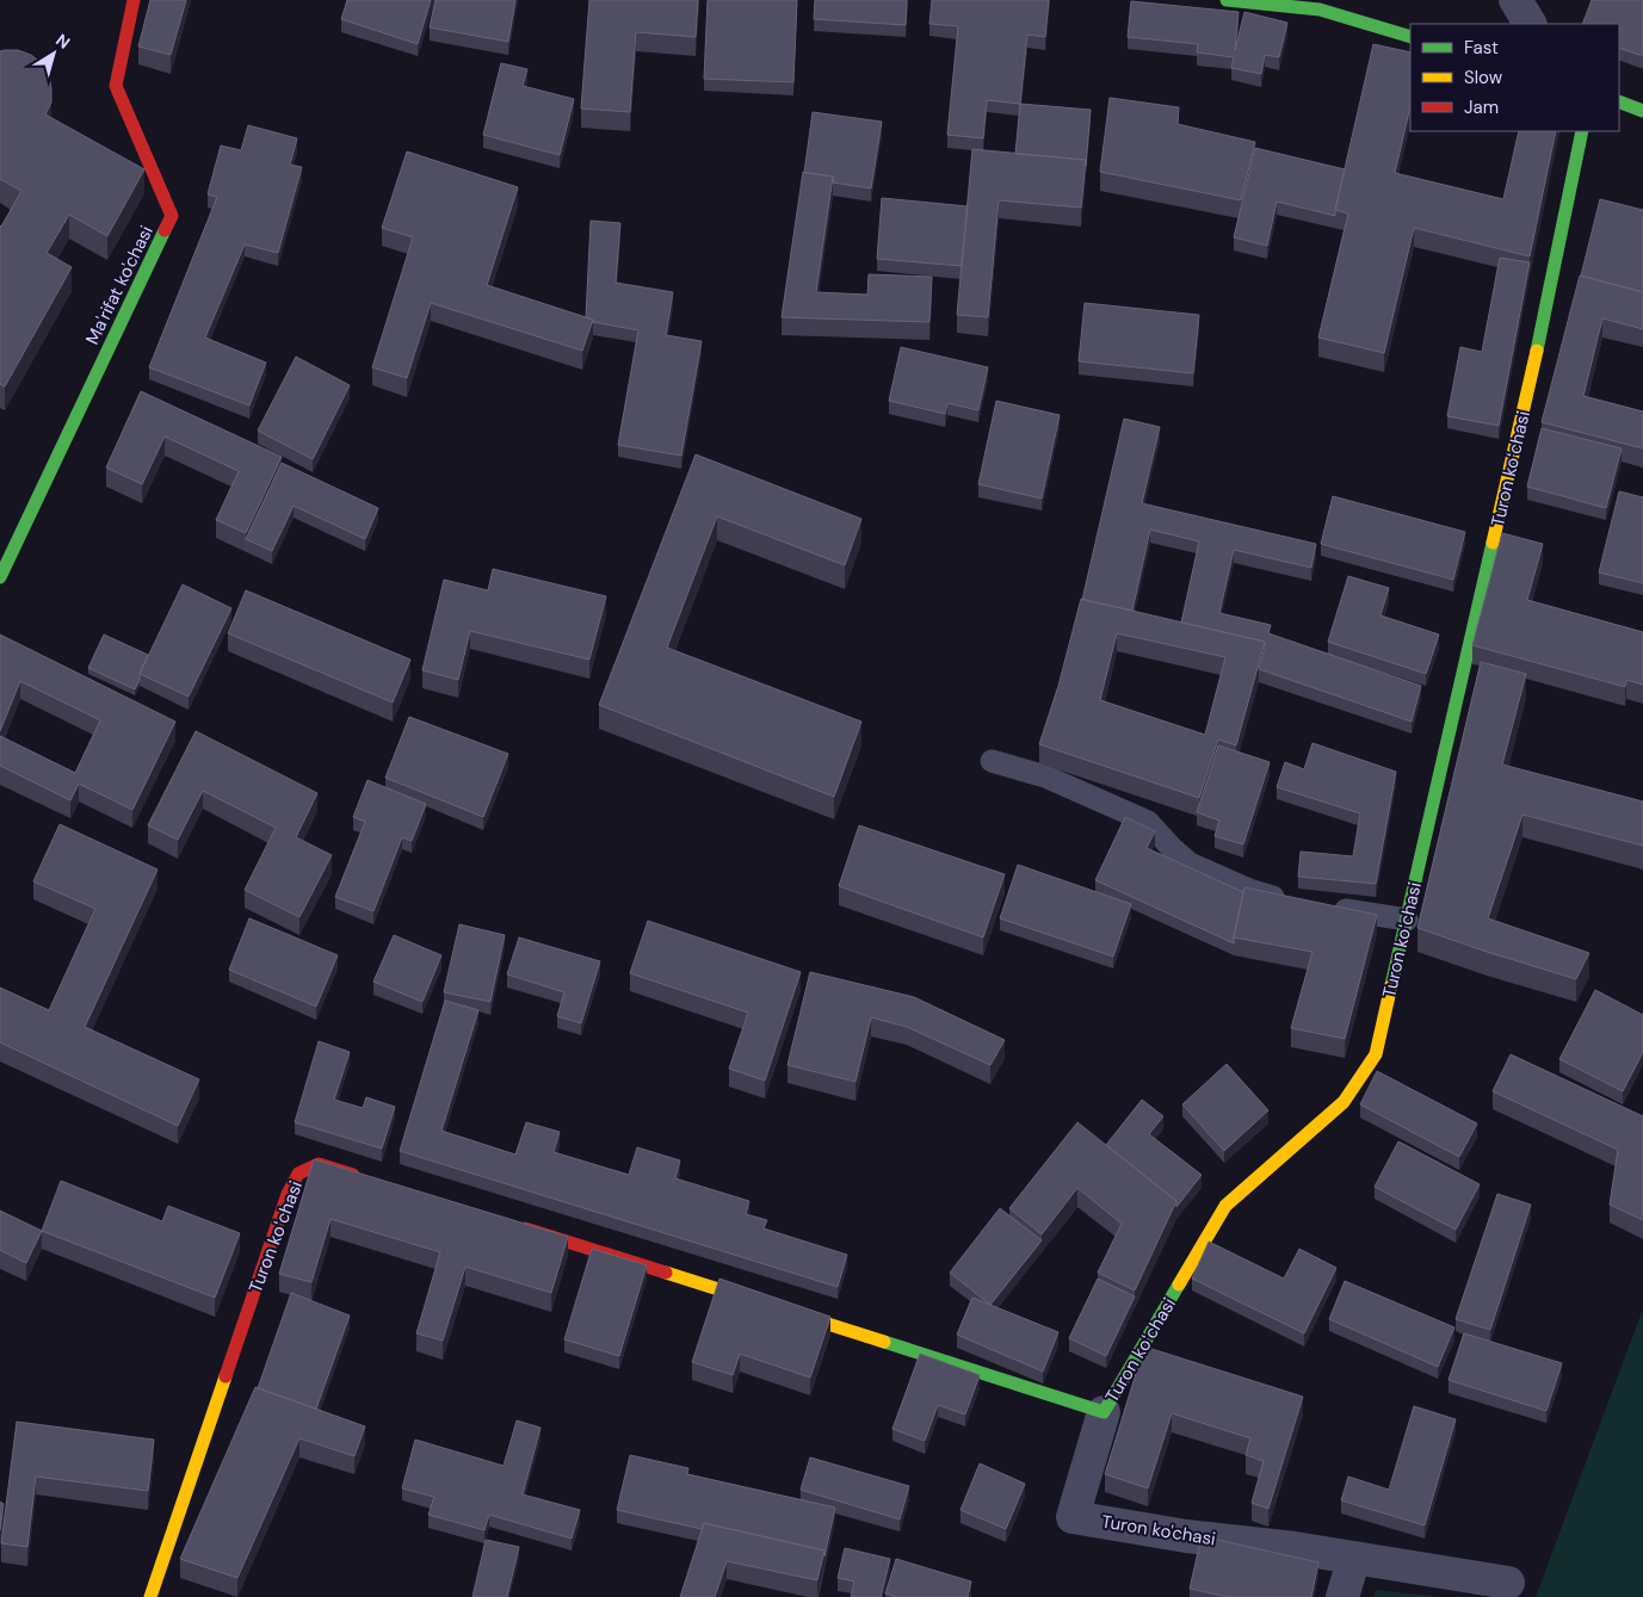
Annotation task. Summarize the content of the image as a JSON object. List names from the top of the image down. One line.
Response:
{"streets":{"street":["Ma'rifat ko'chasi","Turon koʻchasi","Turon ko'chasi"]},"crossings":[["Turon koʻchasi","Turon ko'chasi"]],"legend":["Fast","Slow","Jam"],"north":"top right"}
